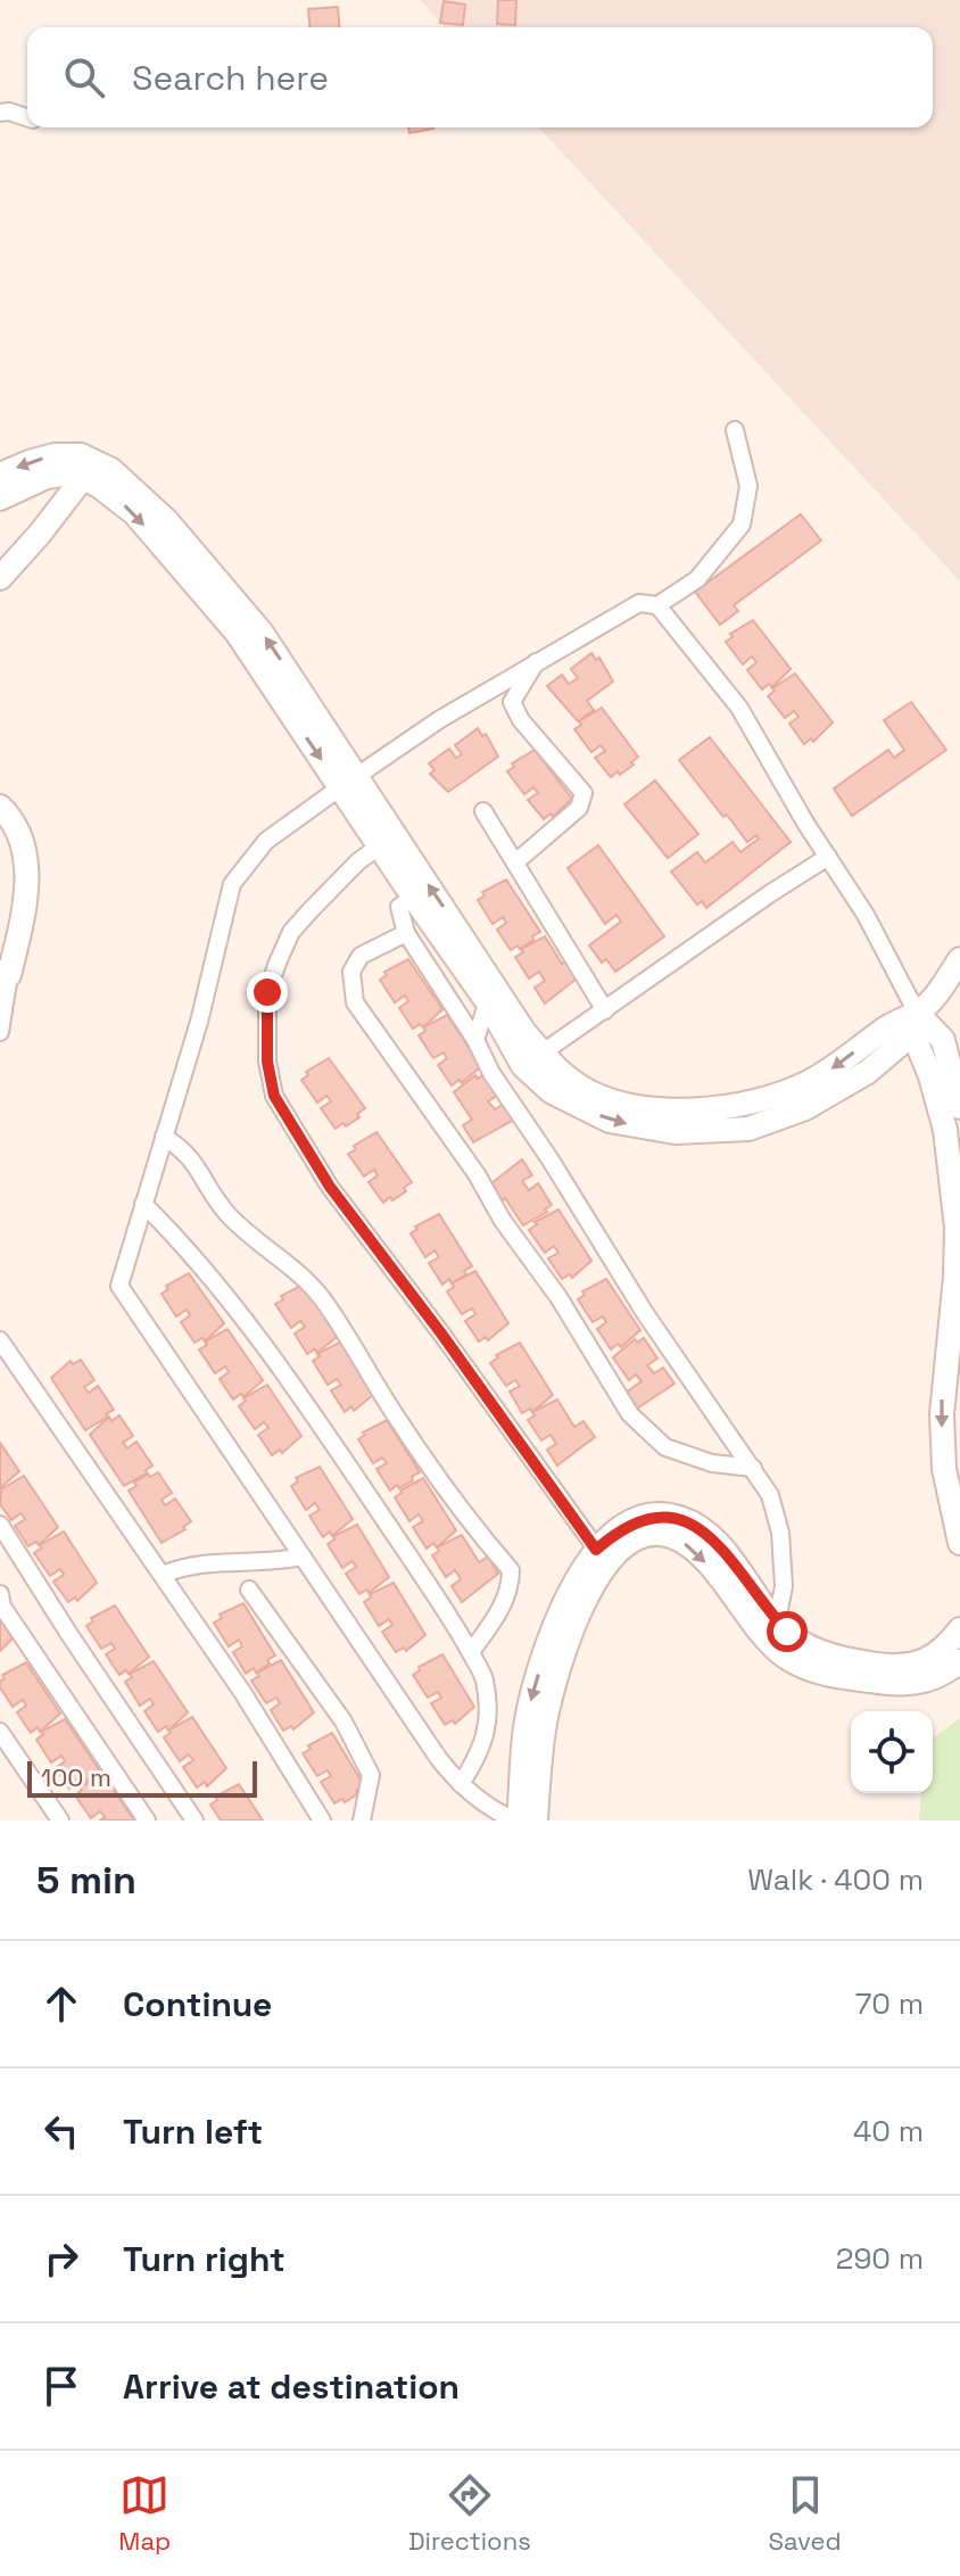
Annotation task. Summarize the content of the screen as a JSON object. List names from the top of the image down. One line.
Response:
{"scale_bar":"100 m","page":{"search":"Search here","scale":"100 m","heading":["5 min","Walk · 400 m"],"list":[["Continue","70 m"],["Turn left","40 m"],["Turn right","290 m"],"Arrive at destination"],"nav":["Map","Directions","Saved"]}}
